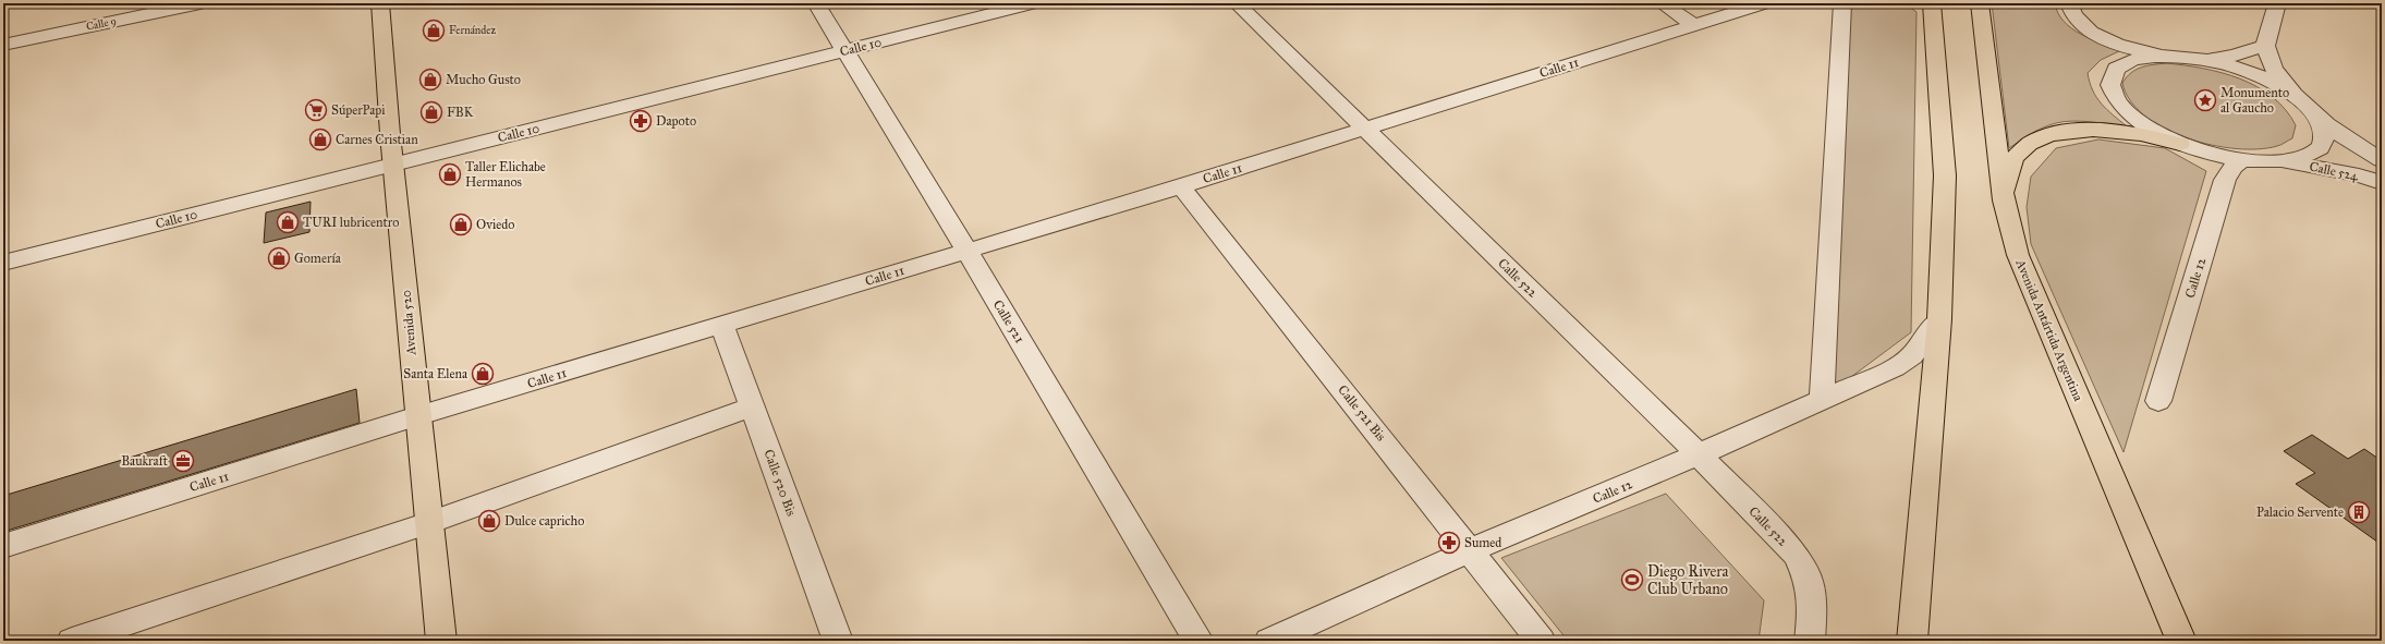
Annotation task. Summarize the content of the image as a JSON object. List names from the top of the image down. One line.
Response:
{"streets":{"main road":["Avenida 520","Avenida Antártida Argentina"],"street":["Calle 9","Calle 10","Calle 11","Calle 524","Calle 522","Calle 12","Calle 521","Calle 521 Bis","Calle 520 Bis"]},"crossings":[["Calle 10","Calle 521"],["Calle 10","Avenida 520"],["Calle 11","Calle 522"],["Calle 11","Calle 521"],["Calle 11","Avenida 520"],["Calle 11","Calle 521 Bis"],["Calle 11","Calle 520 Bis"],["Calle 522","Calle 12"],["Calle 12","Calle 521 Bis"]],"places":{"shop":["Fernández","Mucho Gusto","FBK","Carnes Cristian","Taller Elichabe Hermanos","TURI lubricentro","Oviedo","Gomería","Santa Elena","Dulce capricho"],"place":["Monumento al Gaucho"],"supermarket":["SúperPapi"],"pharmacy":["Dapoto","Sumed"],"office":["Baukraft"],"building":["Palacio Servente"],"sports":["Diego Rivera Club Urbano"]}}
